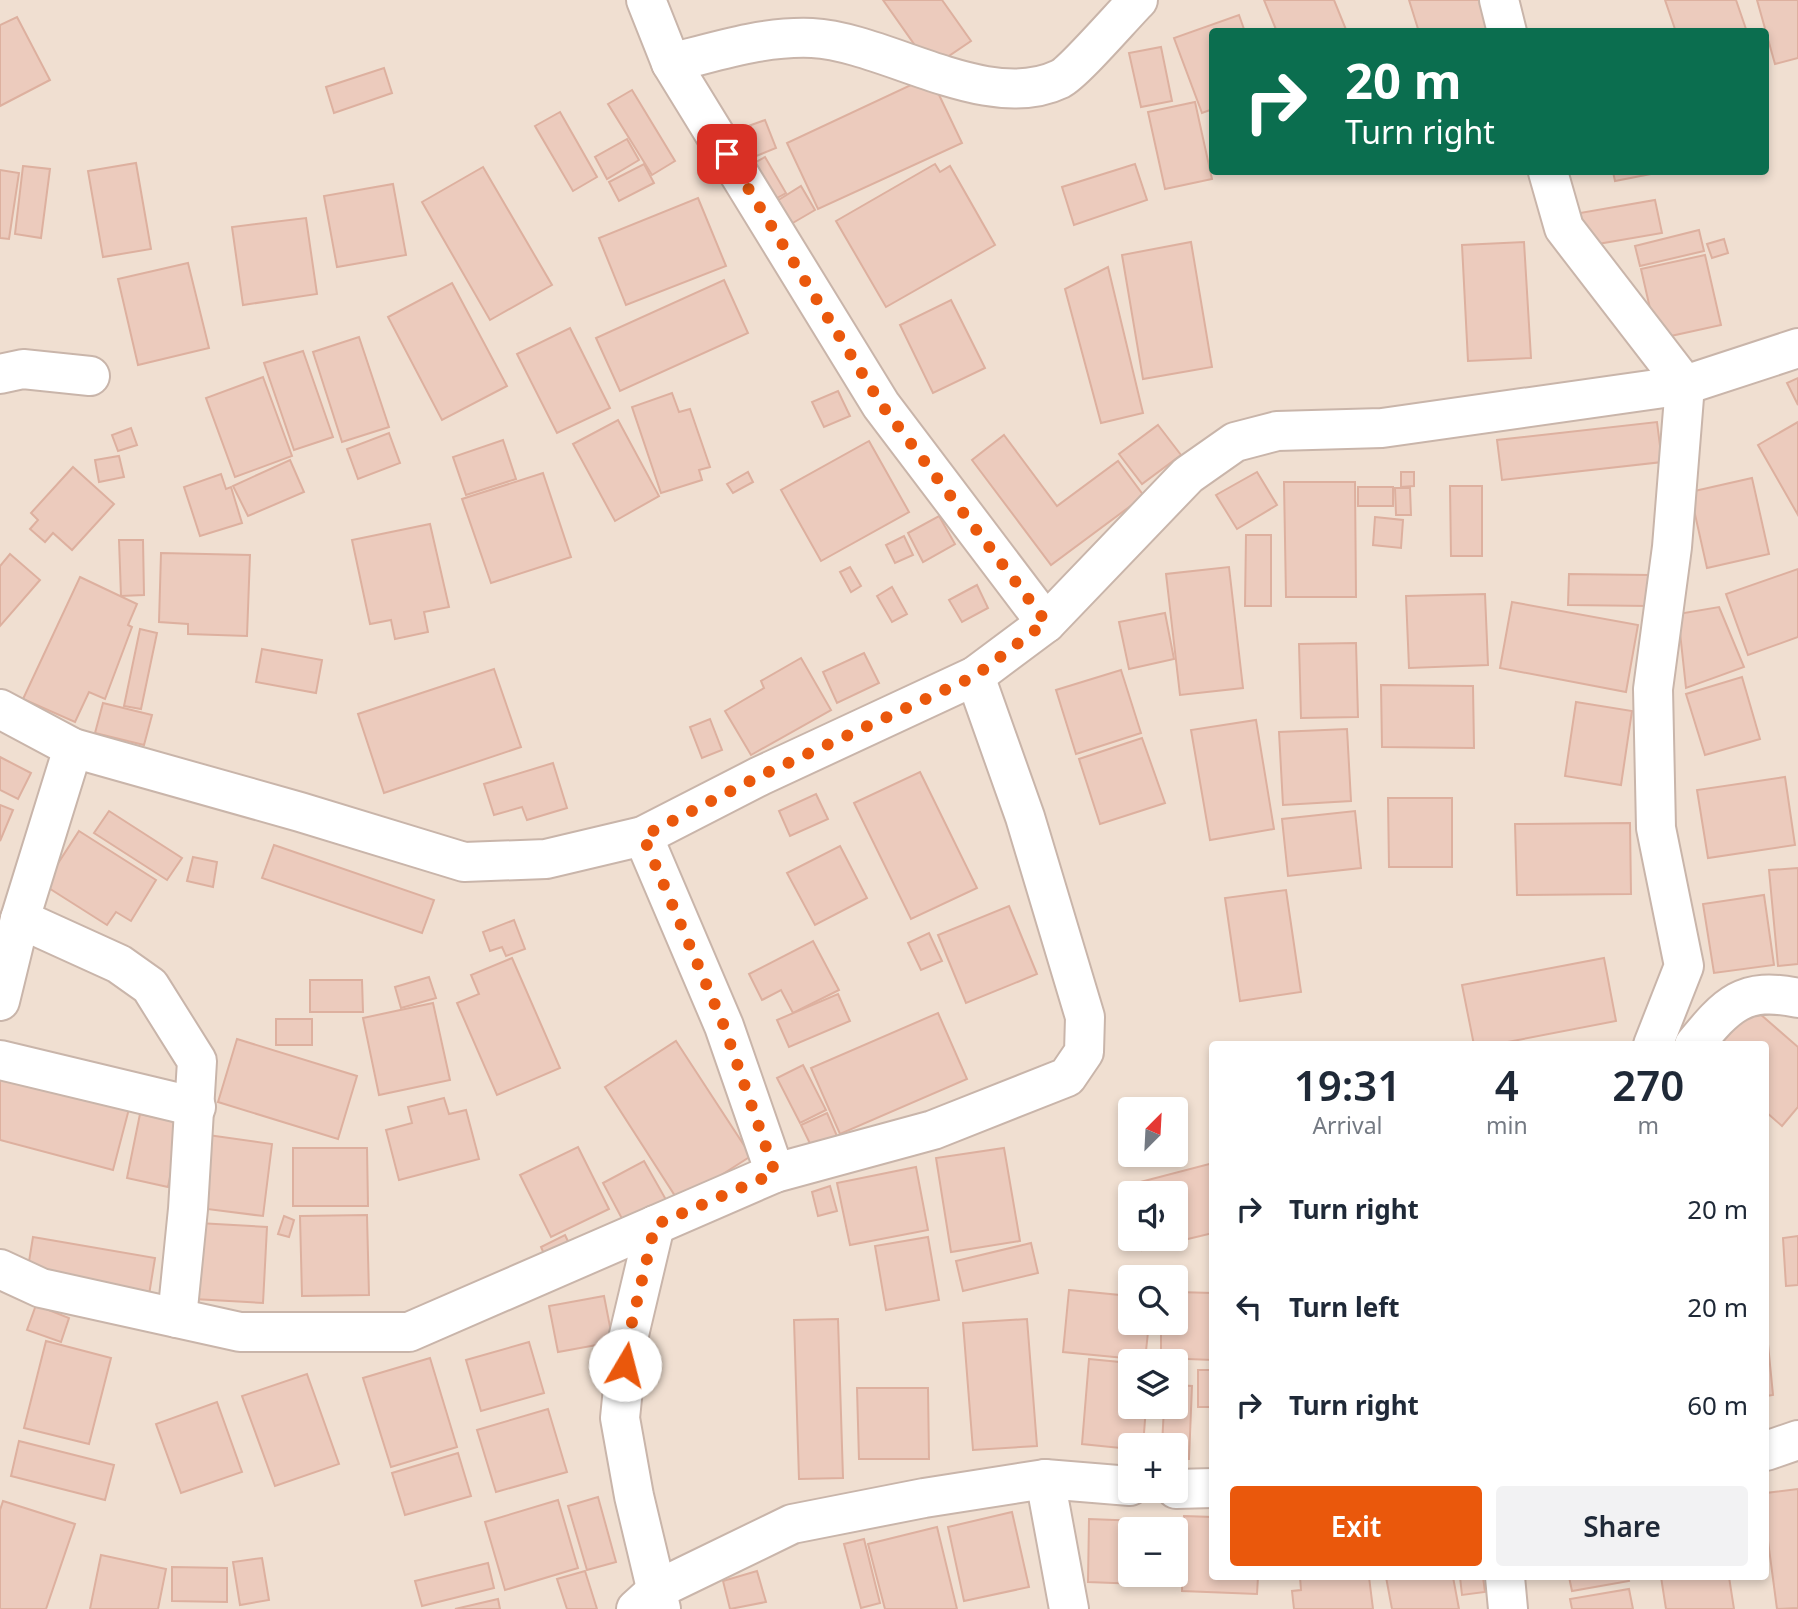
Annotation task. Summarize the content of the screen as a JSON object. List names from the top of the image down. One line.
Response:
{"north":"top right","page":{"turn":["20 m","Turn right"],"eta":["19:31","Arrival","4","min","270","m"],"map_buttons":["+","−"],"list":[{"name":"Turn right","value":"20 m"},{"name":"Turn left","value":"20 m"},{"name":"Turn right","value":"60 m"}],"buttons":["Exit","Share"]}}
